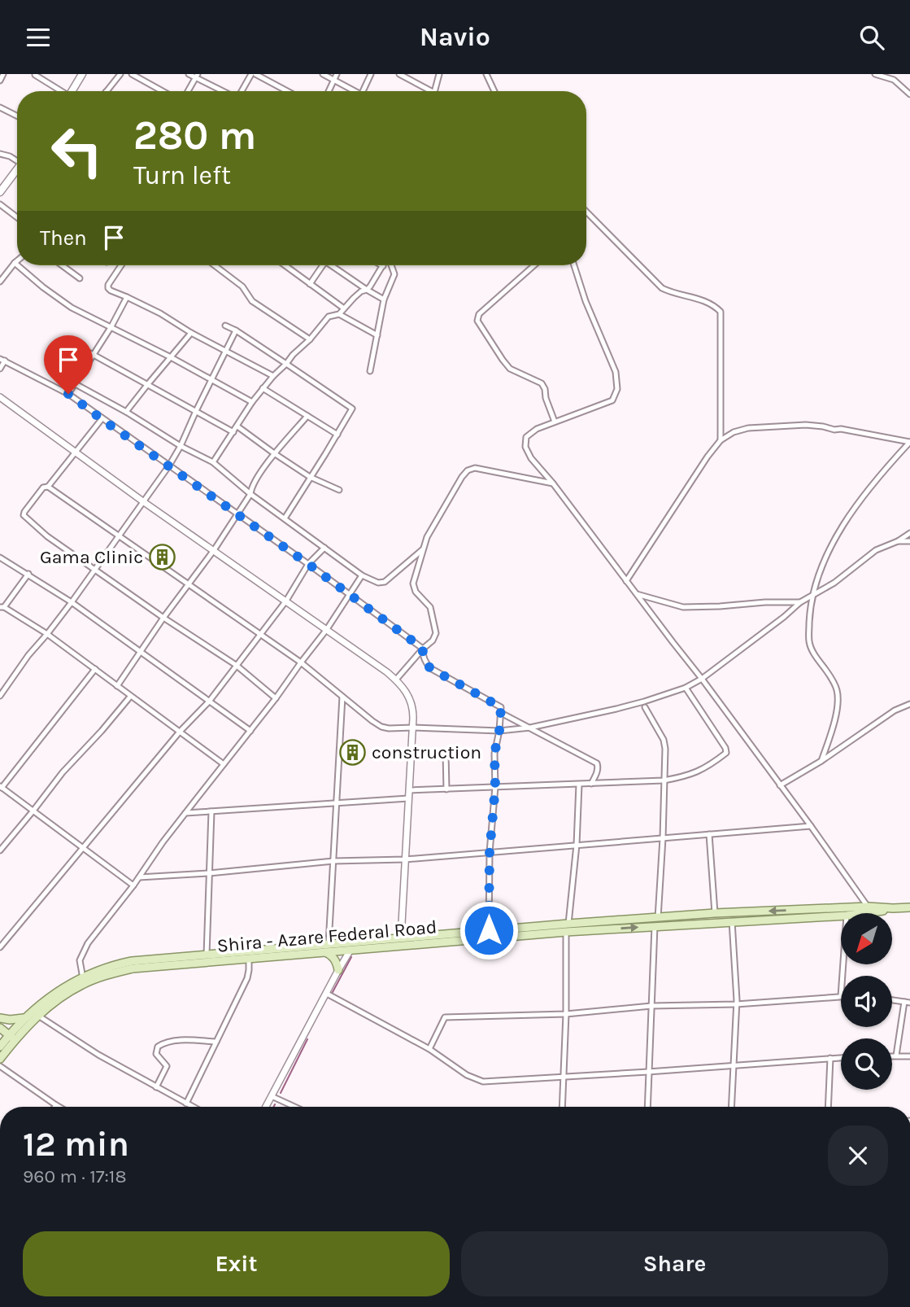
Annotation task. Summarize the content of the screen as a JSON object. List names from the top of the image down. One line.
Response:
{"streets":{"main road":["Shira - Azare Federal Road"]},"places":{"building":["Gama Clinic","construction"]},"north":"bottom left","page":{"header":"Navio","turn":["280 m","Turn left"],"then":"Then","heading":["12 min","960 m · 17:18"],"buttons":["Exit","Share"]}}
